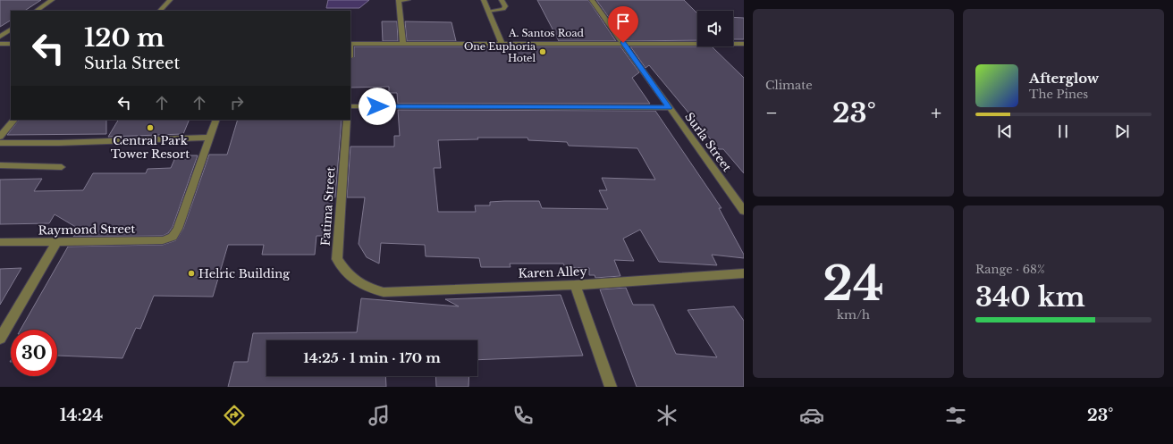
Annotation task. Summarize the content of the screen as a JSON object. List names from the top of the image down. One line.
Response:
{"streets":{"street":["A. Santos Road","Surla Street","Fatima Street","Raymond Street","Karen Alley"]},"crossings":[["A. Santos Road","Surla Street"],["Fatima Street","Karen Alley"]],"places":["One Euphoria Hotel","Central Park Tower Resort","Helric Building"],"page":{"tile":["Climate",["24","km/h"],["Range · 68%","340 km"]],"turn":["120 m","Surla Street"],"song":["Afterglow","The Pines"],"heat":["−","23°","+"],"limit":"30","trip":"14:25 · 1 min · 170 m","tabs":["14:24","23°"]}}
